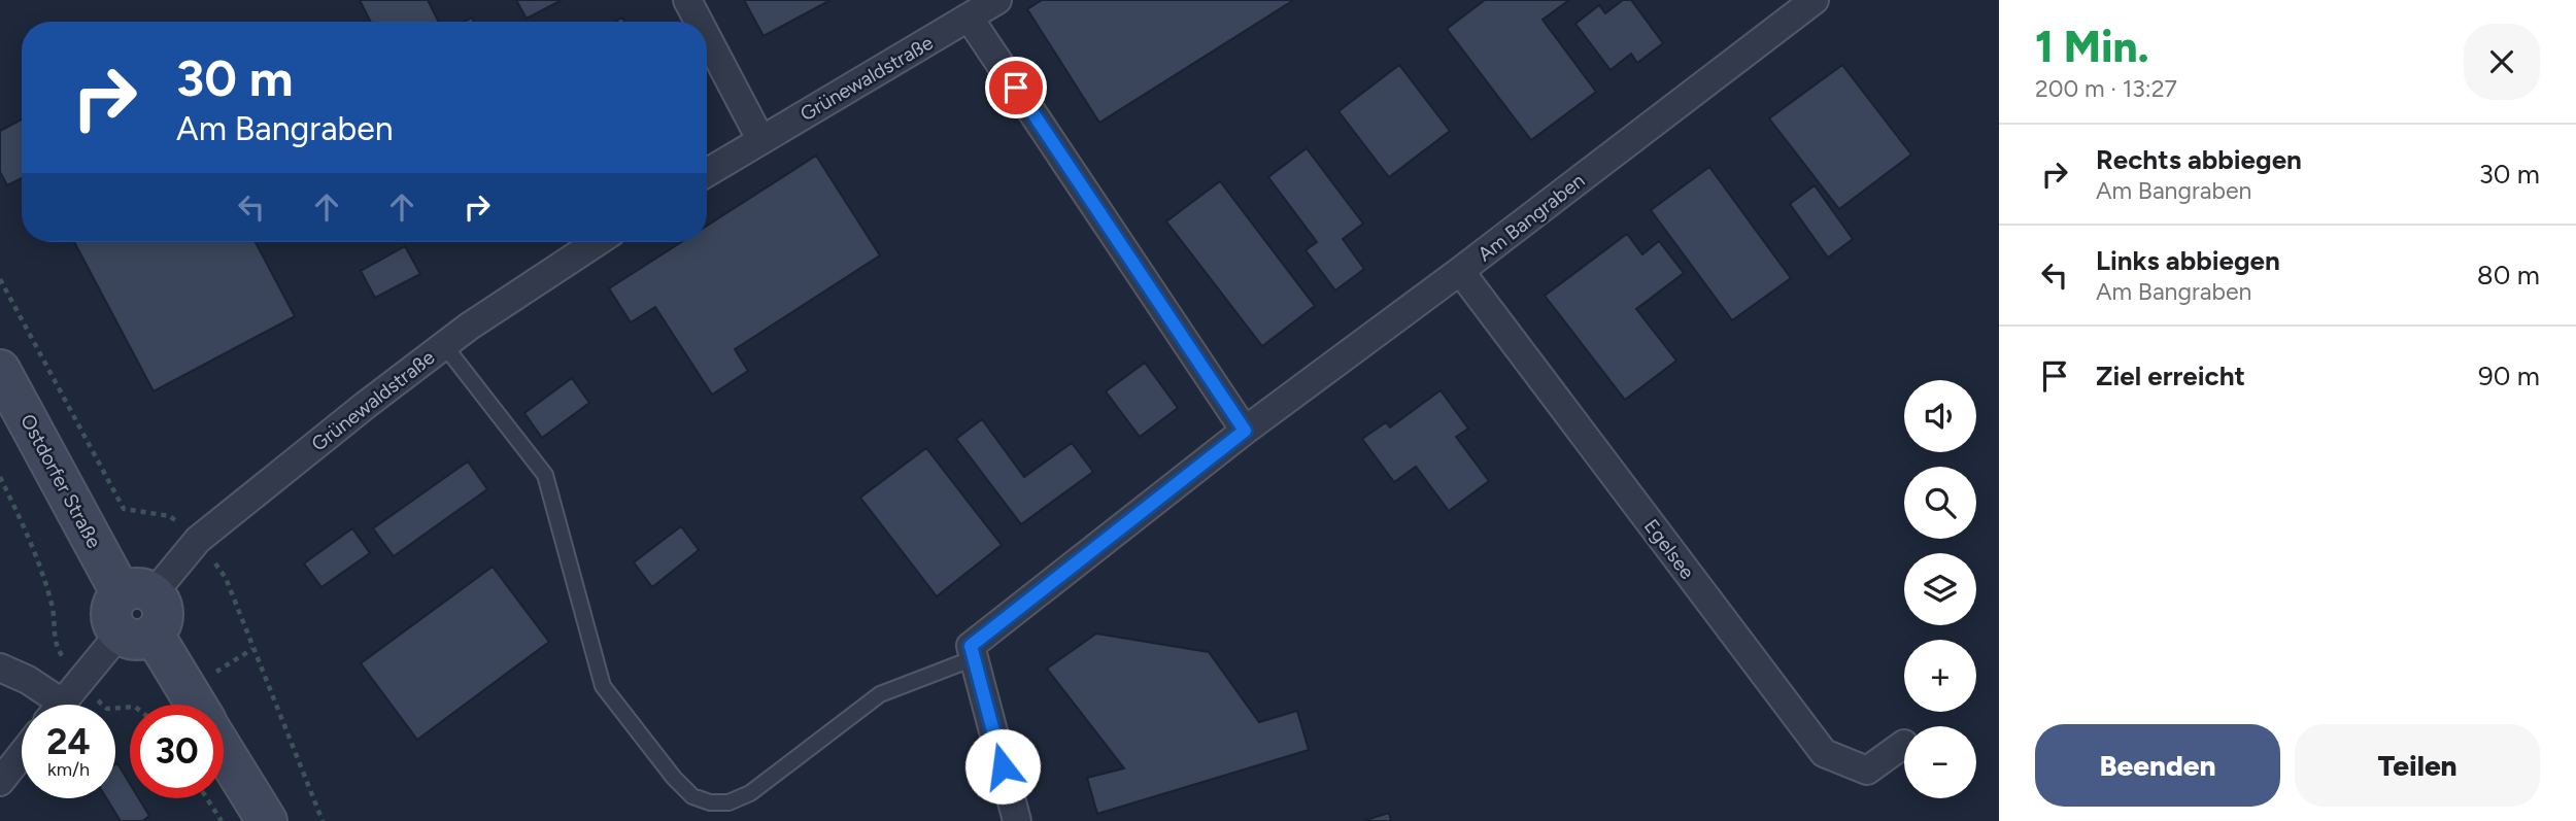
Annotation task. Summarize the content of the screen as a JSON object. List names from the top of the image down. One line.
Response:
{"streets":{"main road":["Ostdorfer Straße"],"street":["Grünewaldstraße","Am Bangraben","Egelsee"]},"crossings":[["Grünewaldstraße","Ostdorfer Straße"],["Am Bangraben","Egelsee"]],"page":{"heading":["1 Min.","200 m · 13:27"],"turn":["30 m","Am Bangraben"],"list":[{"name":"Rechts abbiegen","note":"Am Bangraben","value":"30 m"},{"name":"Links abbiegen","note":"Am Bangraben","value":"80 m"},{"name":"Ziel erreicht","value":"90 m"}],"map_buttons":["+","−"],"speed":"24 km/h","limit":"30","buttons":["Beenden","Teilen"]}}
